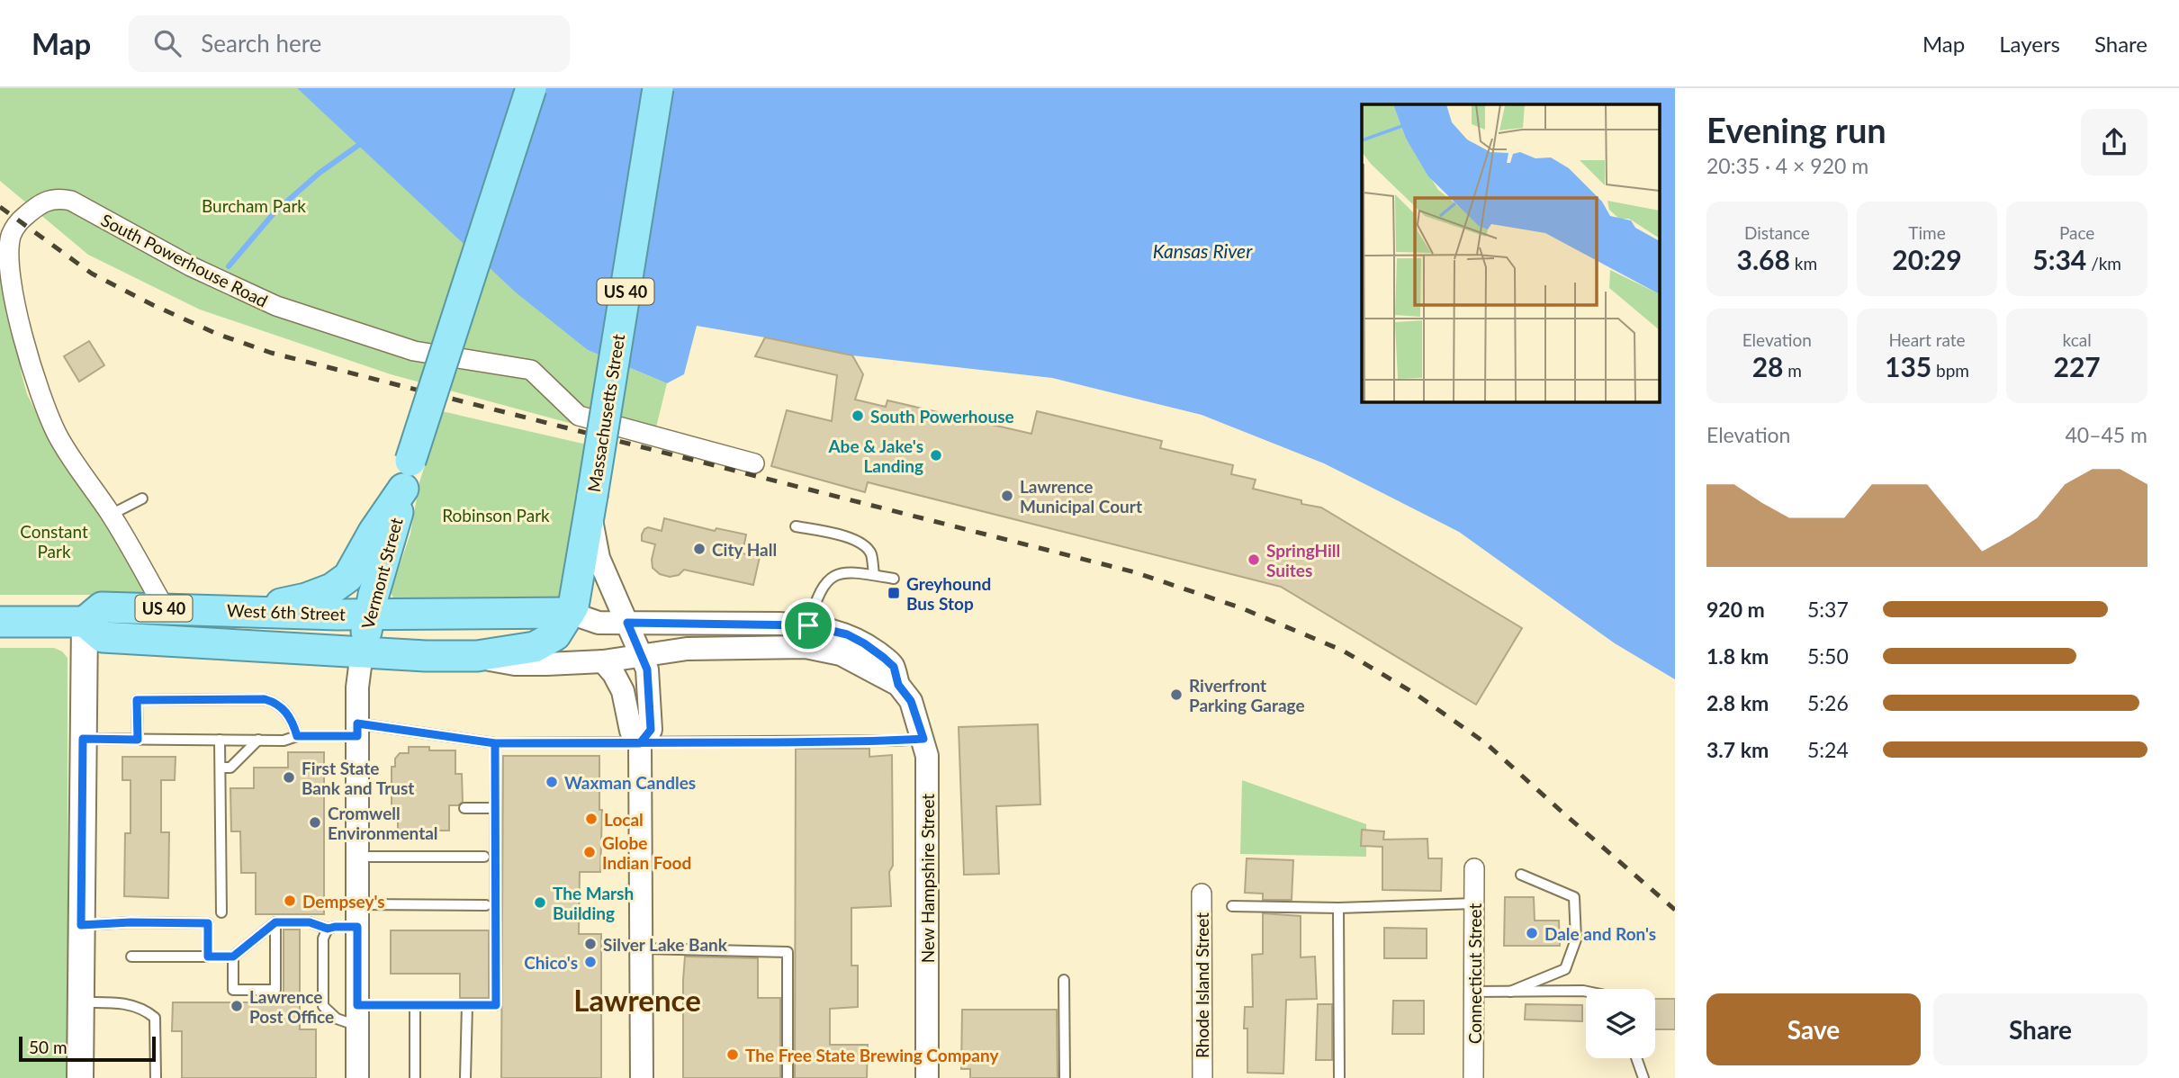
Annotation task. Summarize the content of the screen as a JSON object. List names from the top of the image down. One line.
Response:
{"streets":{"highway":["US 40","Massachusetts Street","Vermont Street","West 6th Street"],"street":["South Powerhouse Road","New Hampshire Street","Connecticut Street","Rhode Island Street"]},"crossings":[["South Powerhouse Road","West 6th Street"],["US 40","Vermont Street"],["US 40","West 6th Street"],["Massachusetts Street","West 6th Street"],["Vermont Street","West 6th Street"],["West 6th Street","New Hampshire Street"]],"districts":["Lawrence"],"water":["Kansas River"],"parks":["Burcham Park","Robinson Park","Constant Park"],"places":{"other":["South Powerhouse","Abe & Jake's Landing","Lawrence Municipal Court","City Hall","SpringHill Suites","Riverfront Parking Garage","First State Bank and Trust","Waxman Candles","Local","Cromwell Environmental","Globe Indian Food","Dempsey's","The Marsh Building","Dale and Ron's","Silver Lake Bank","Chico's","Lawrence Post Office","The Free State Brewing Company"],"transit":["Greyhound Bus Stop"]},"scale_bar":"50 m","page":{"header":"Map","search":"Search here","nav":["Map","Layers","Share"],"heading":["Evening run","20:35 · 4 × 920 m"],"stats":[["Distance","3.68 km"],["Time","20:29"],["Pace","5:34 /km"],["Elevation","28 m"],["Heart rate","135 bpm"],["kcal","227"]],"chart":["Elevation","40–45 m"],"list":[{"name":"920 m","note":"5:37"},{"name":"1.8 km","note":"5:50"},{"name":"2.8 km","note":"5:26"},{"name":"3.7 km","note":"5:24"}],"buttons":["Save","Share"],"scale":"50 m"}}
